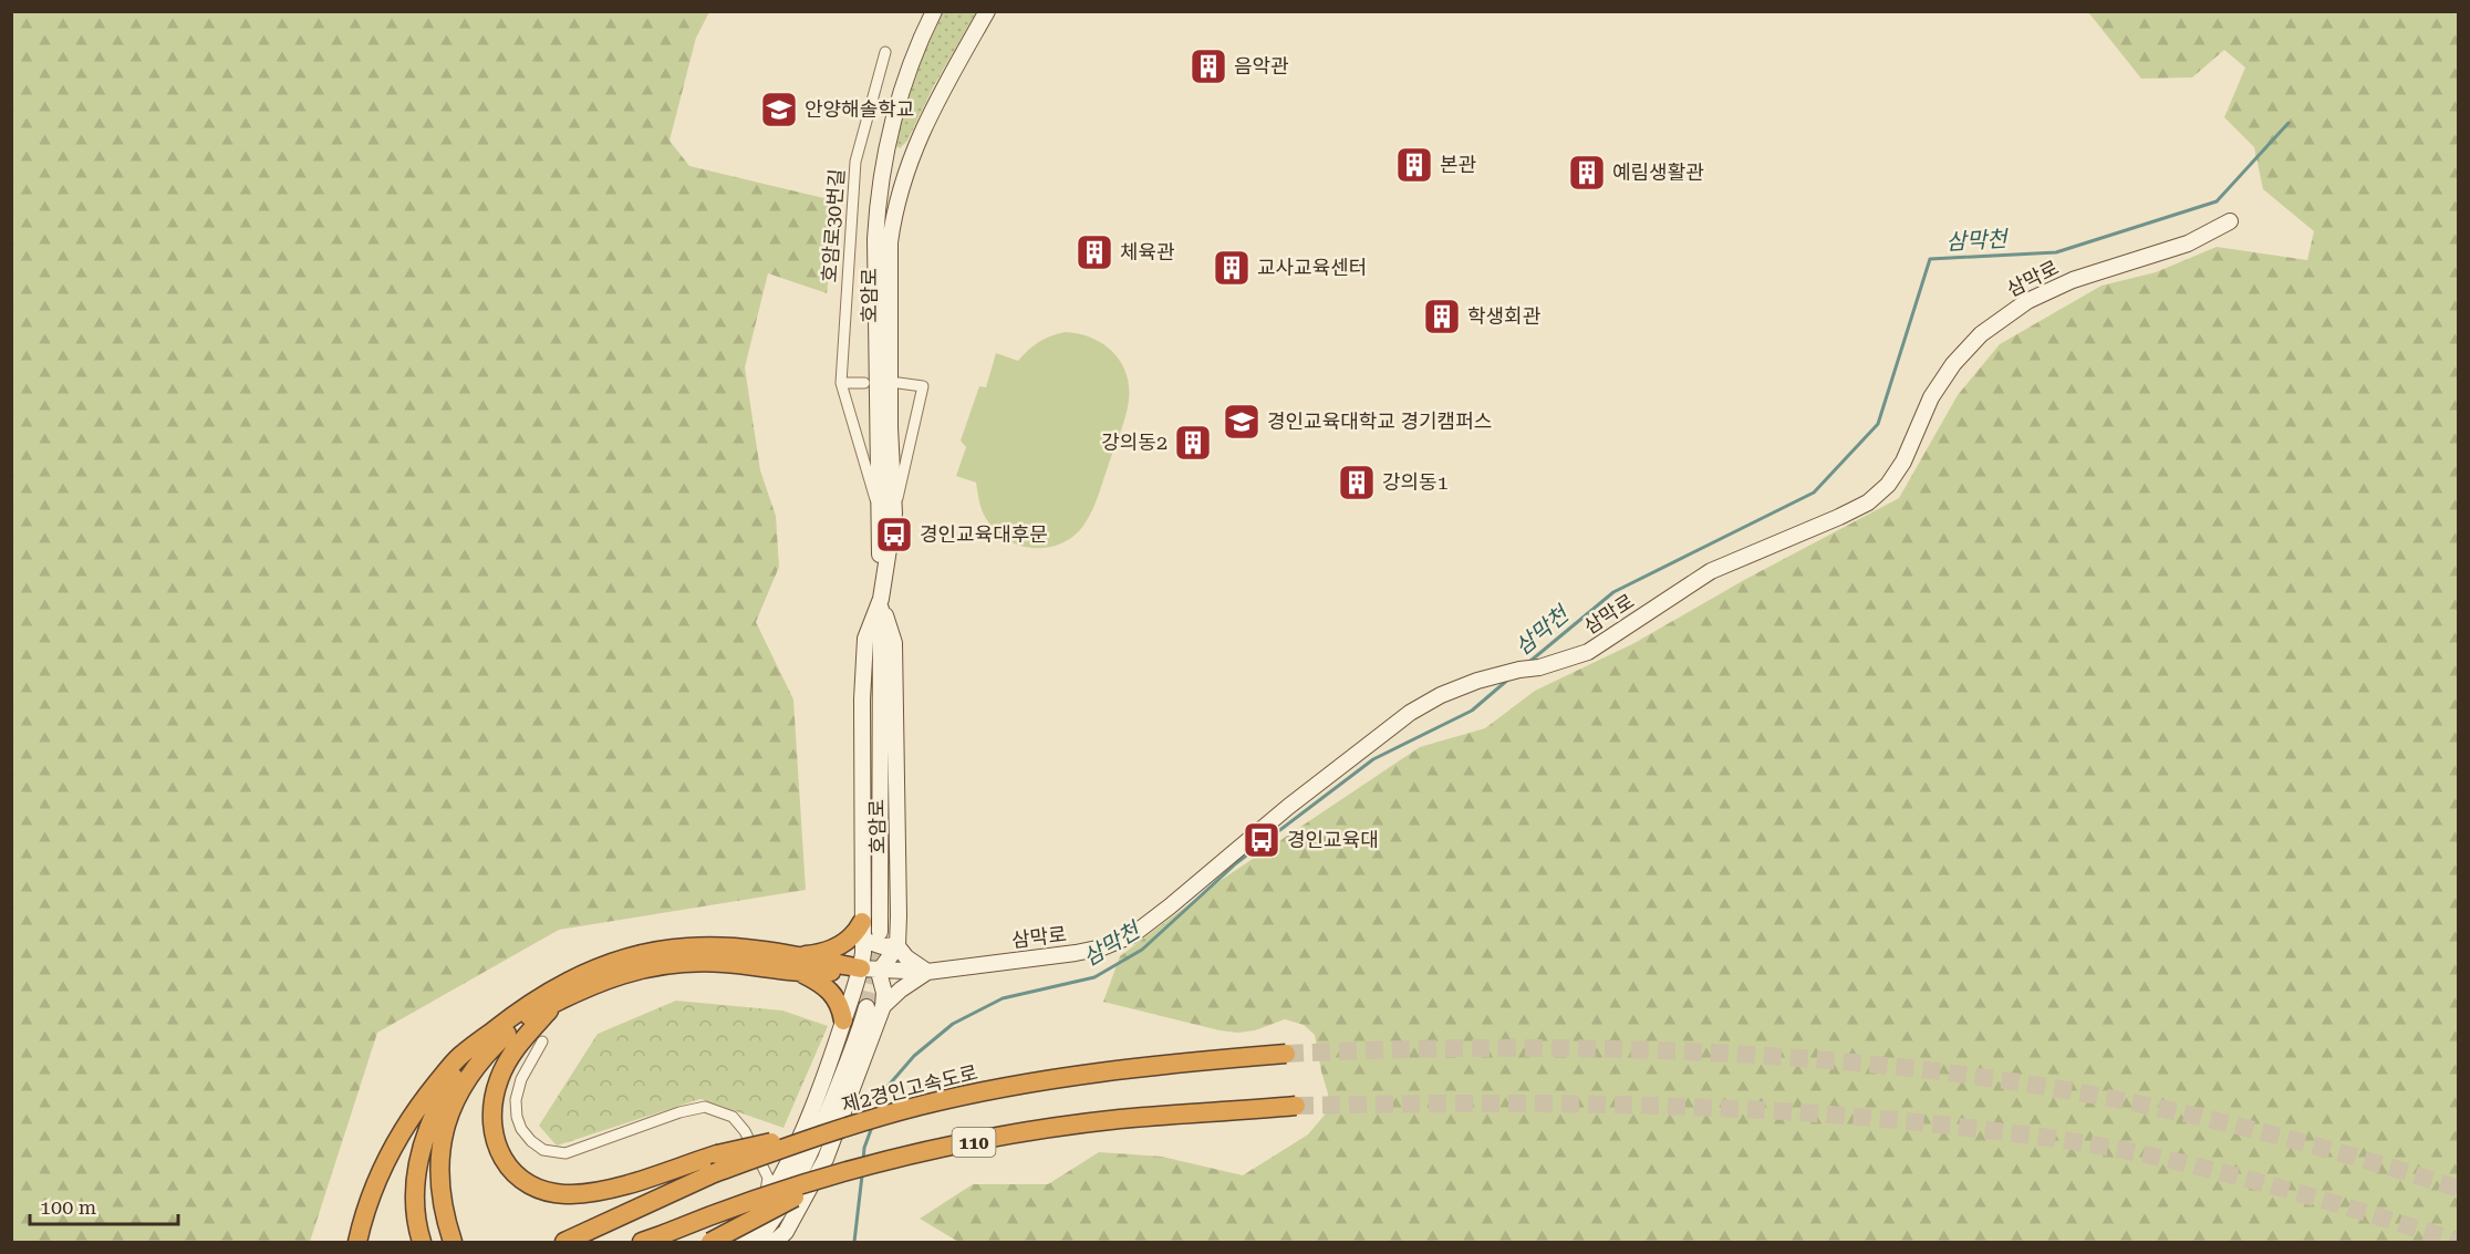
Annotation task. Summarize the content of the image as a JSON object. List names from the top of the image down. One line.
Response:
{"streets":{"highway":["제2경인고속도로","110"],"main road":["삼막로","호암로"],"street":["호암로30번길"]},"crossings":[["삼막로","호암로"]],"water":["삼막천"],"places":{"building":["음악관","본관","예림생활관","체육관","교사교육센터","학생회관","강의동2","강의동1"],"school or university":["안양해솔학교","경인교육대학교 경기캠퍼스"],"bus stop":["경인교육대후문","경인교육대"]},"scale_bar":"100 m"}
